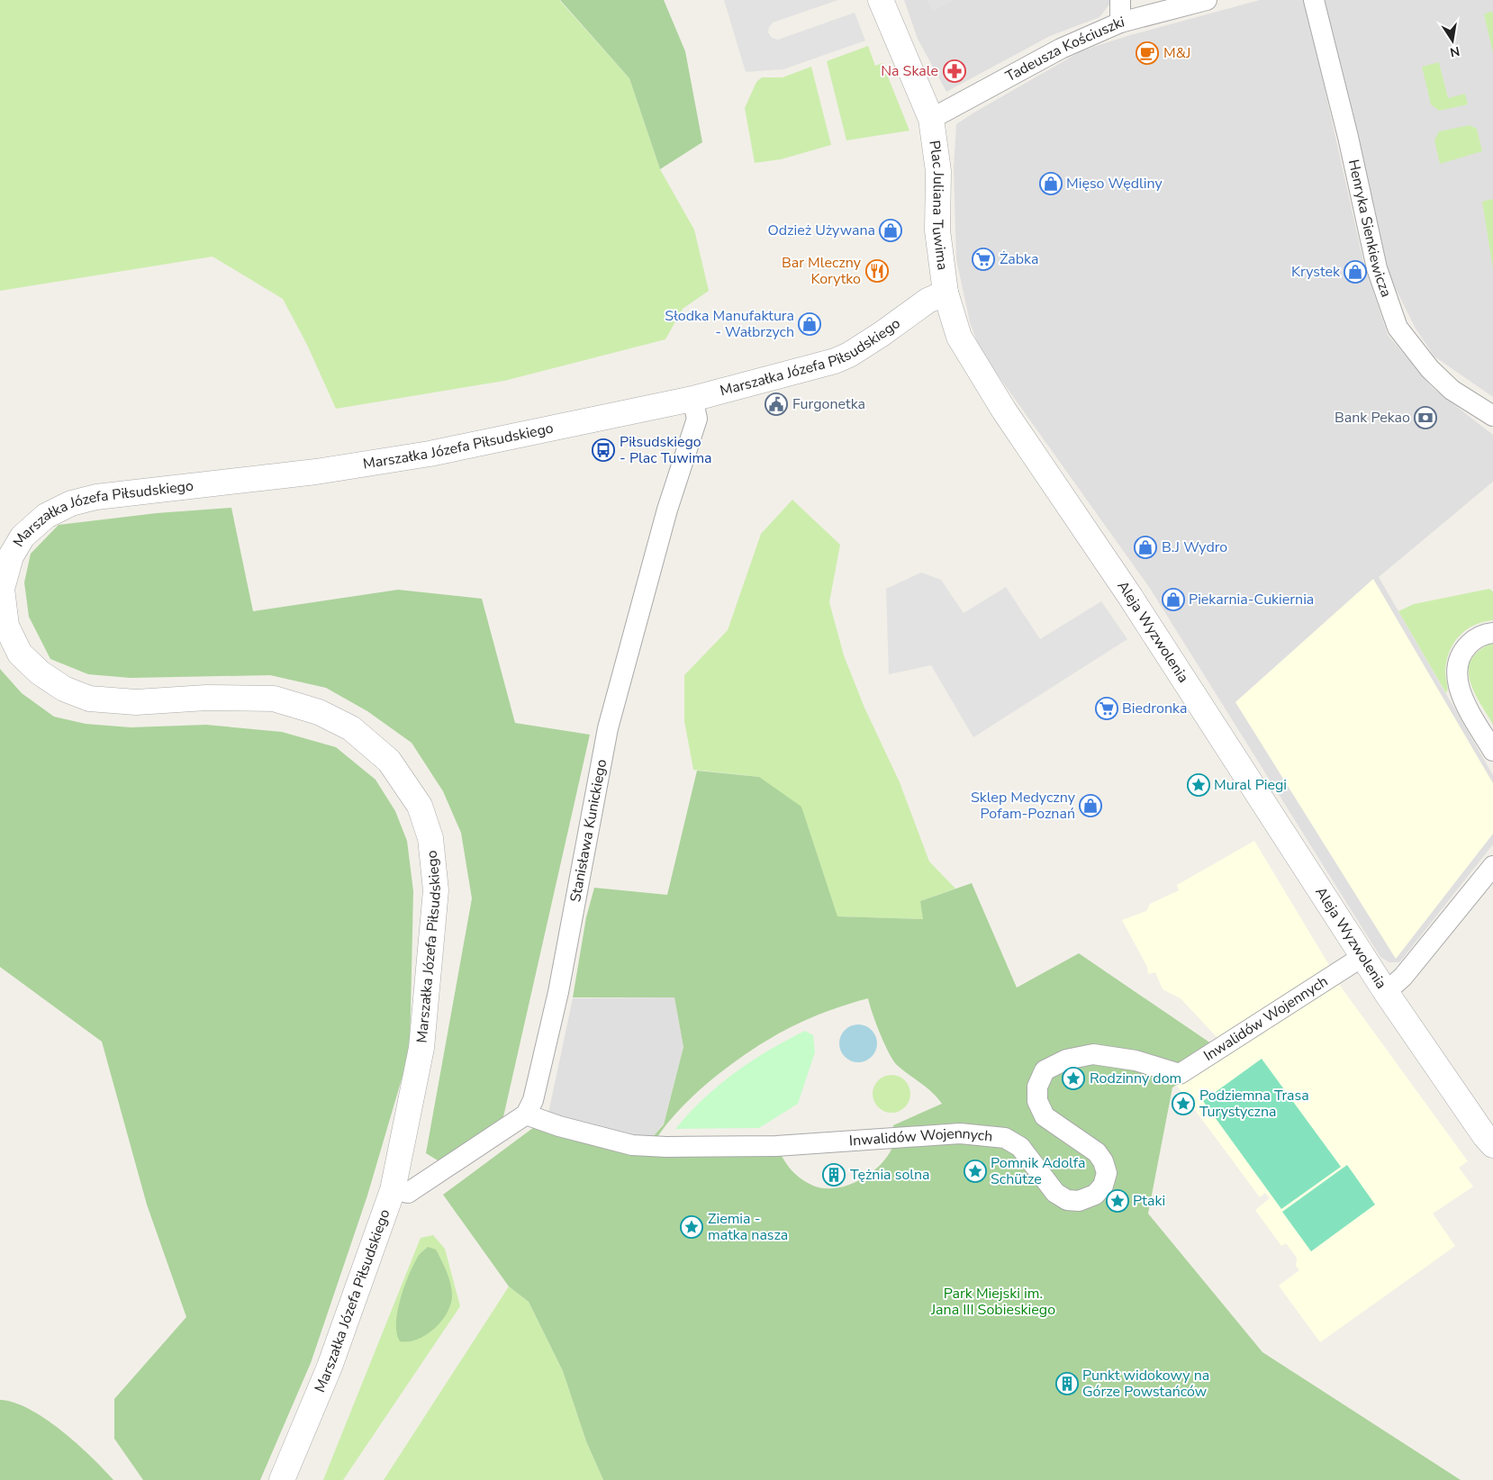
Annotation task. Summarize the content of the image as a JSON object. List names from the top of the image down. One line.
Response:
{"streets":{"street":["Tadeusza Kościuszki","Plac Juliana Tuwima","Henryka Sienkiewicza","Marszałka Józefa Piłsudskiego","Aleja Wyzwolenia","Stanisława Kunickiego","Inwalidów Wojennych"]},"crossings":[["Tadeusza Kościuszki","Plac Juliana Tuwima"],["Plac Juliana Tuwima","Marszałka Józefa Piłsudskiego"],["Plac Juliana Tuwima","Aleja Wyzwolenia"],["Marszałka Józefa Piłsudskiego","Aleja Wyzwolenia"],["Marszałka Józefa Piłsudskiego","Stanisława Kunickiego"],["Aleja Wyzwolenia","Inwalidów Wojennych"],["Stanisława Kunickiego","Inwalidów Wojennych"]],"parks":["Park Miejski im. Jana III Sobieskiego"],"places":{"cafe":["M&J"],"pharmacy":["Na Skale"],"shop":["Mięso Wędliny","Odzież Używana","Krystek","Słodka Manufaktura - Wałbrzych","B.J Wydro","Piekarnia-Cukiernia","Sklep Medyczny Pofam-Poznań"],"supermarket":["Żabka","Biedronka"],"restaurant":["Bar Mleczny Korytko"],"public building":["Furgonetka"],"bank":["Bank Pekao"],"bus stop":["Piłsudskiego - Plac Tuwima"],"place":["Mural Piegi","Rodzinny dom","Podziemna Trasa Turystyczna","Pomnik Adolfa Schütze","Ptaki","Ziemia - matka nasza"],"building":["Tężnia solna","Punkt widokowy na Górze Powstańców"]},"north":"bottom"}
